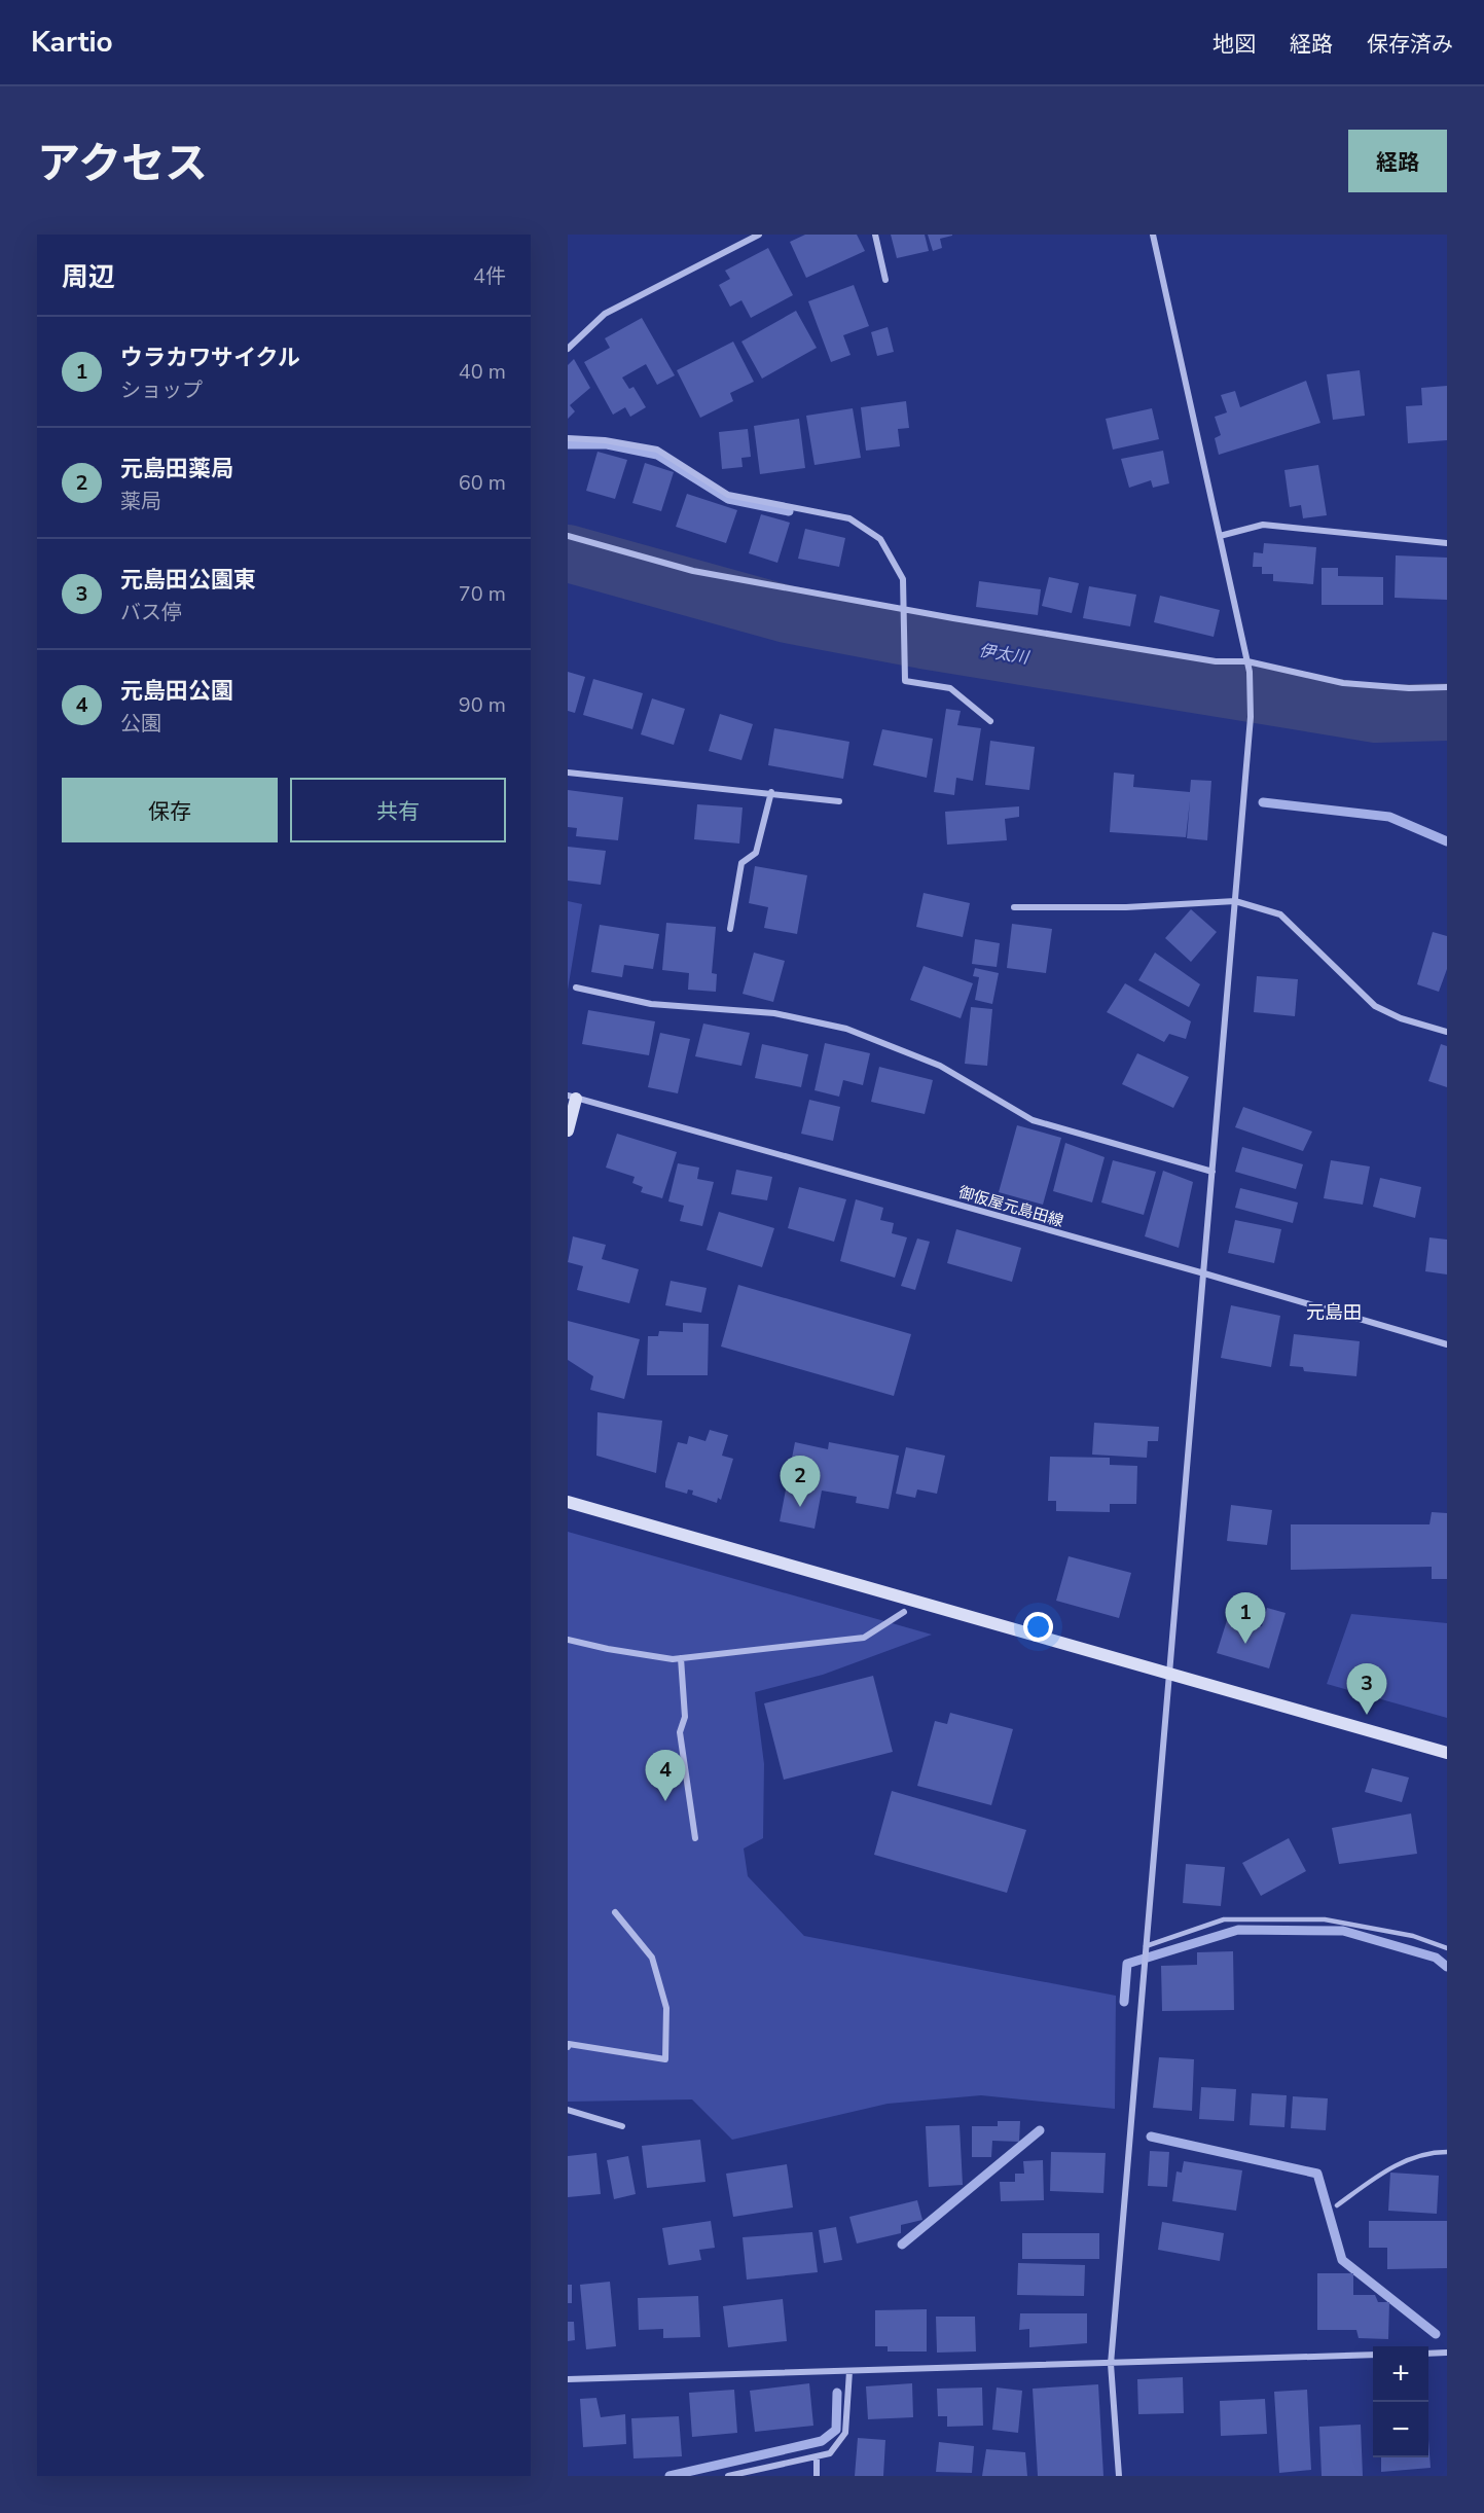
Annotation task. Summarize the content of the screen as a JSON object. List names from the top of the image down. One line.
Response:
{"streets":{"street":["御仮屋元島田線"]},"districts":["元島田"],"water":["伊太川"],"page":{"header":"Kartio","nav":["地図","経路","保存済み"],"title":"アクセス","buttons":["経路",["保存","共有"]],"heading":["周辺","4件"],"list":[{"mark":"1","name":"ウラカワサイクル","note":"ショップ","value":"40 m"},{"mark":"2","name":"元島田薬局","note":"薬局","value":"60 m"},{"mark":"3","name":"元島田公園東","note":"バス停","value":"70 m"},{"mark":"4","name":"元島田公園","note":"公園","value":"90 m"}],"pins":["2","1","3","4"],"map_buttons":["+","−"]}}
